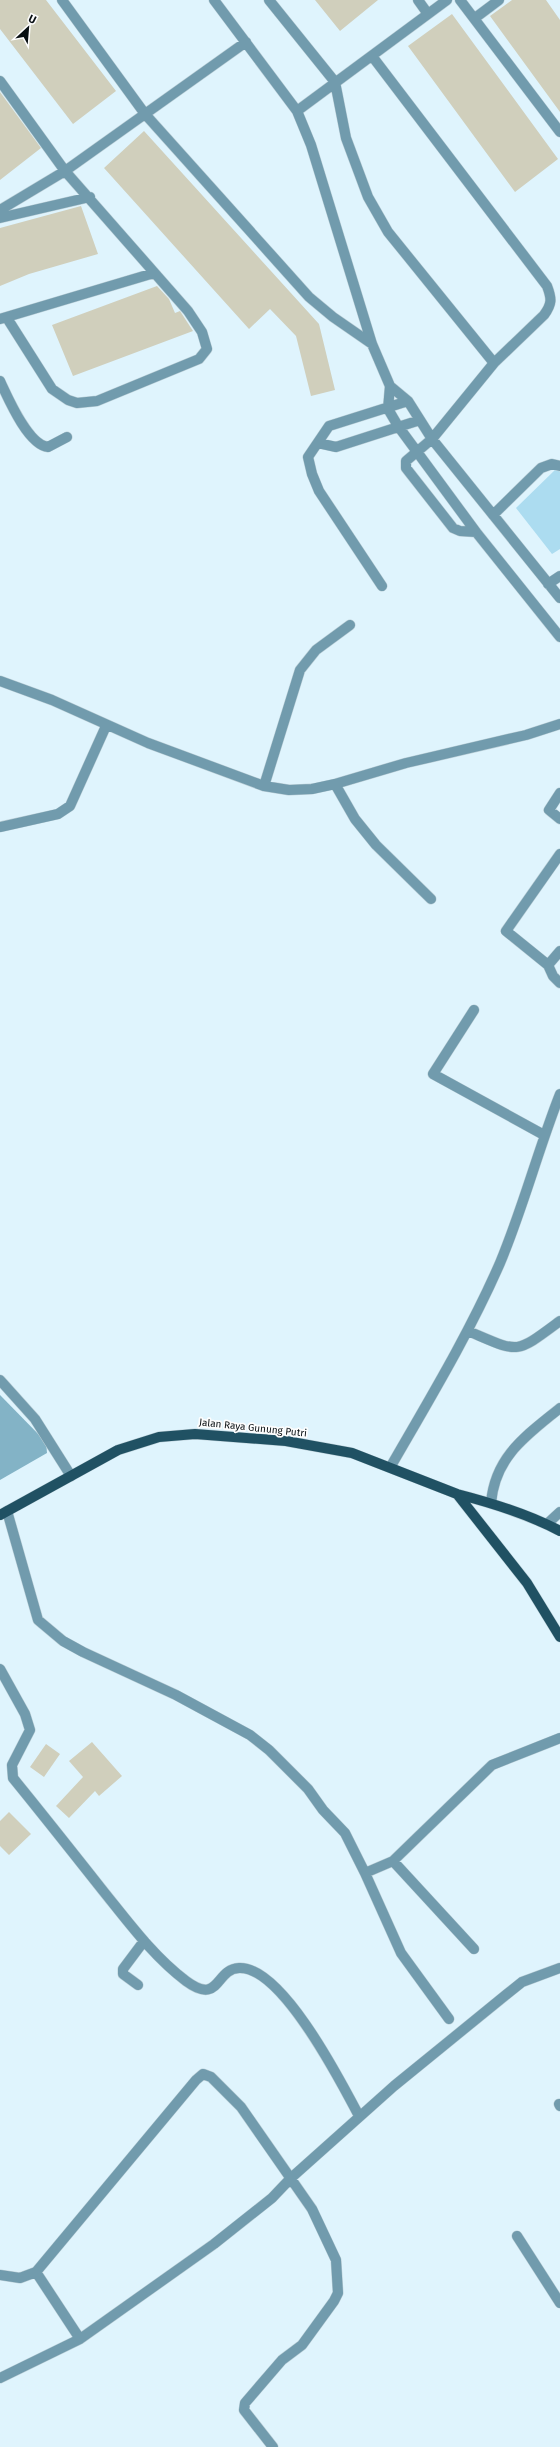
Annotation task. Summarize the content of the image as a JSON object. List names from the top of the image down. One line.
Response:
{"streets":{"main road":["Jalan Raya Gunung Putri"]},"north":"top right"}
